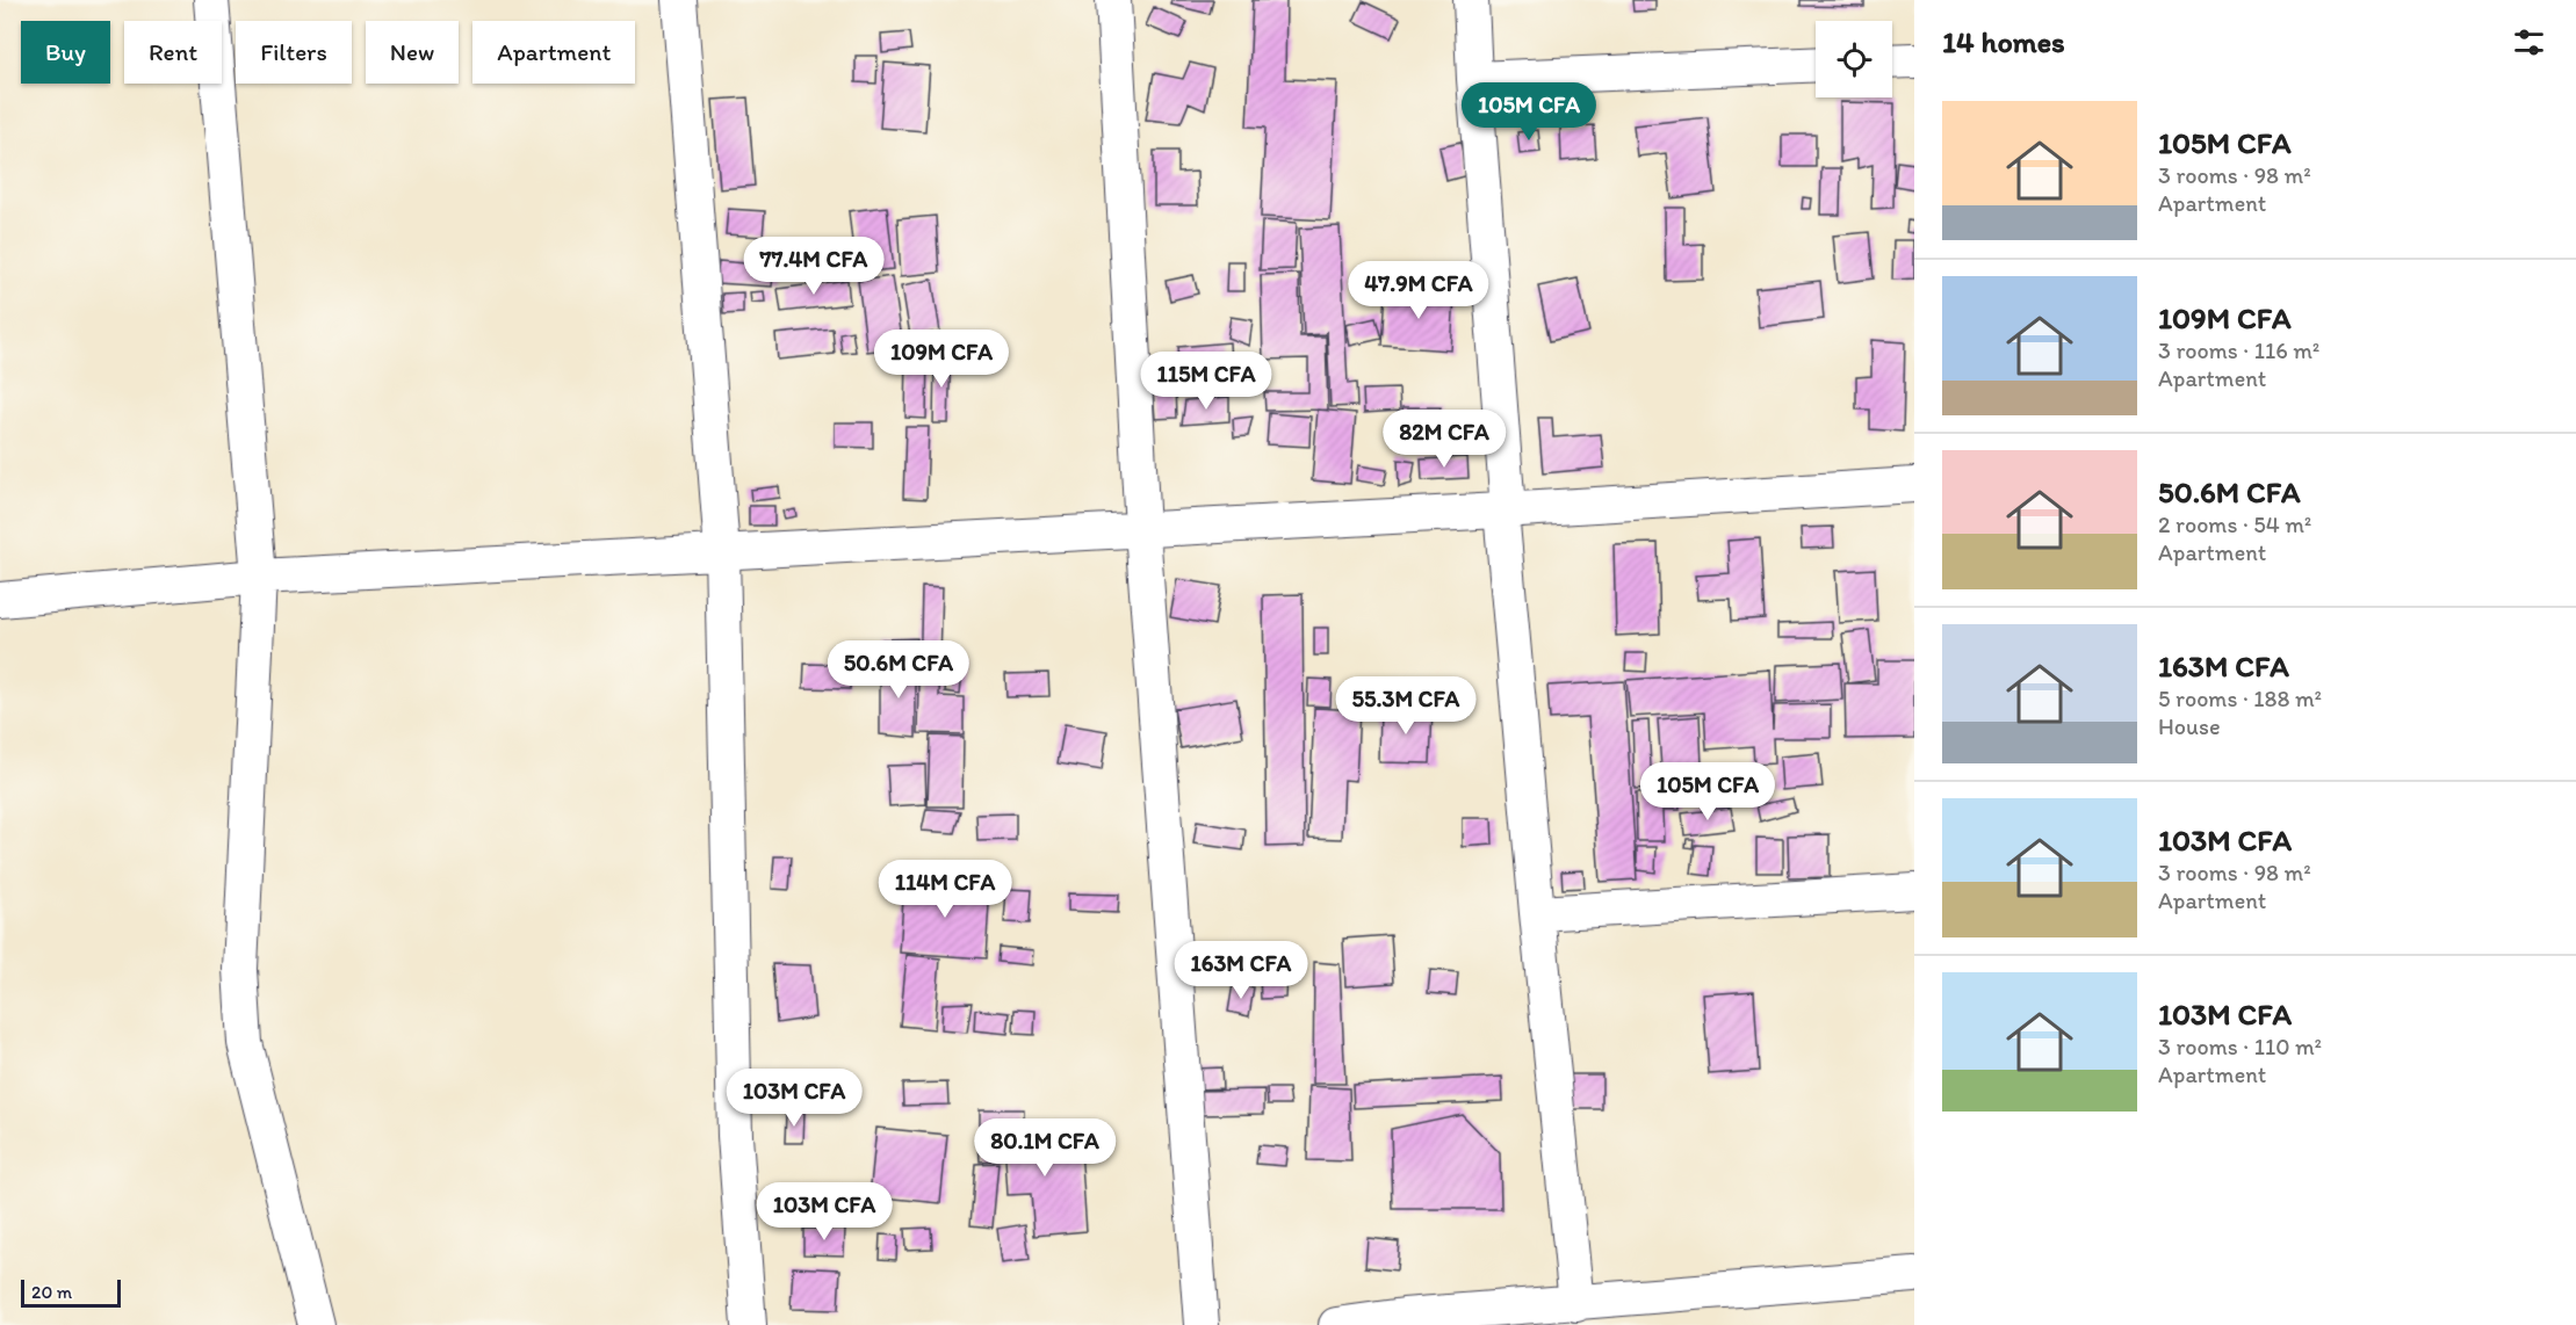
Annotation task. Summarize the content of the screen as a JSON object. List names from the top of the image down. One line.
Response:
{"scale_bar":"20 m","page":{"heading":"14 homes","chip":["Buy","Rent","Filters","New","Apartment"],"price":["105M CFA","77.4M CFA","47.9M CFA","109M CFA","115M CFA","82M CFA","50.6M CFA","55.3M CFA","105M CFA","114M CFA","163M CFA","103M CFA","80.1M CFA","103M CFA"],"list":[{"name":"105M CFA","note":"3 rooms · 98 m² · Apartment"},{"name":"109M CFA","note":"3 rooms · 116 m² · Apartment"},{"name":"50.6M CFA","note":"2 rooms · 54 m² · Apartment"},{"name":"163M CFA","note":"5 rooms · 188 m² · House"},{"name":"103M CFA","note":"3 rooms · 98 m² · Apartment"},{"name":"103M CFA","note":"3 rooms · 110 m² · Apartment"}],"scale":"20 m"}}
